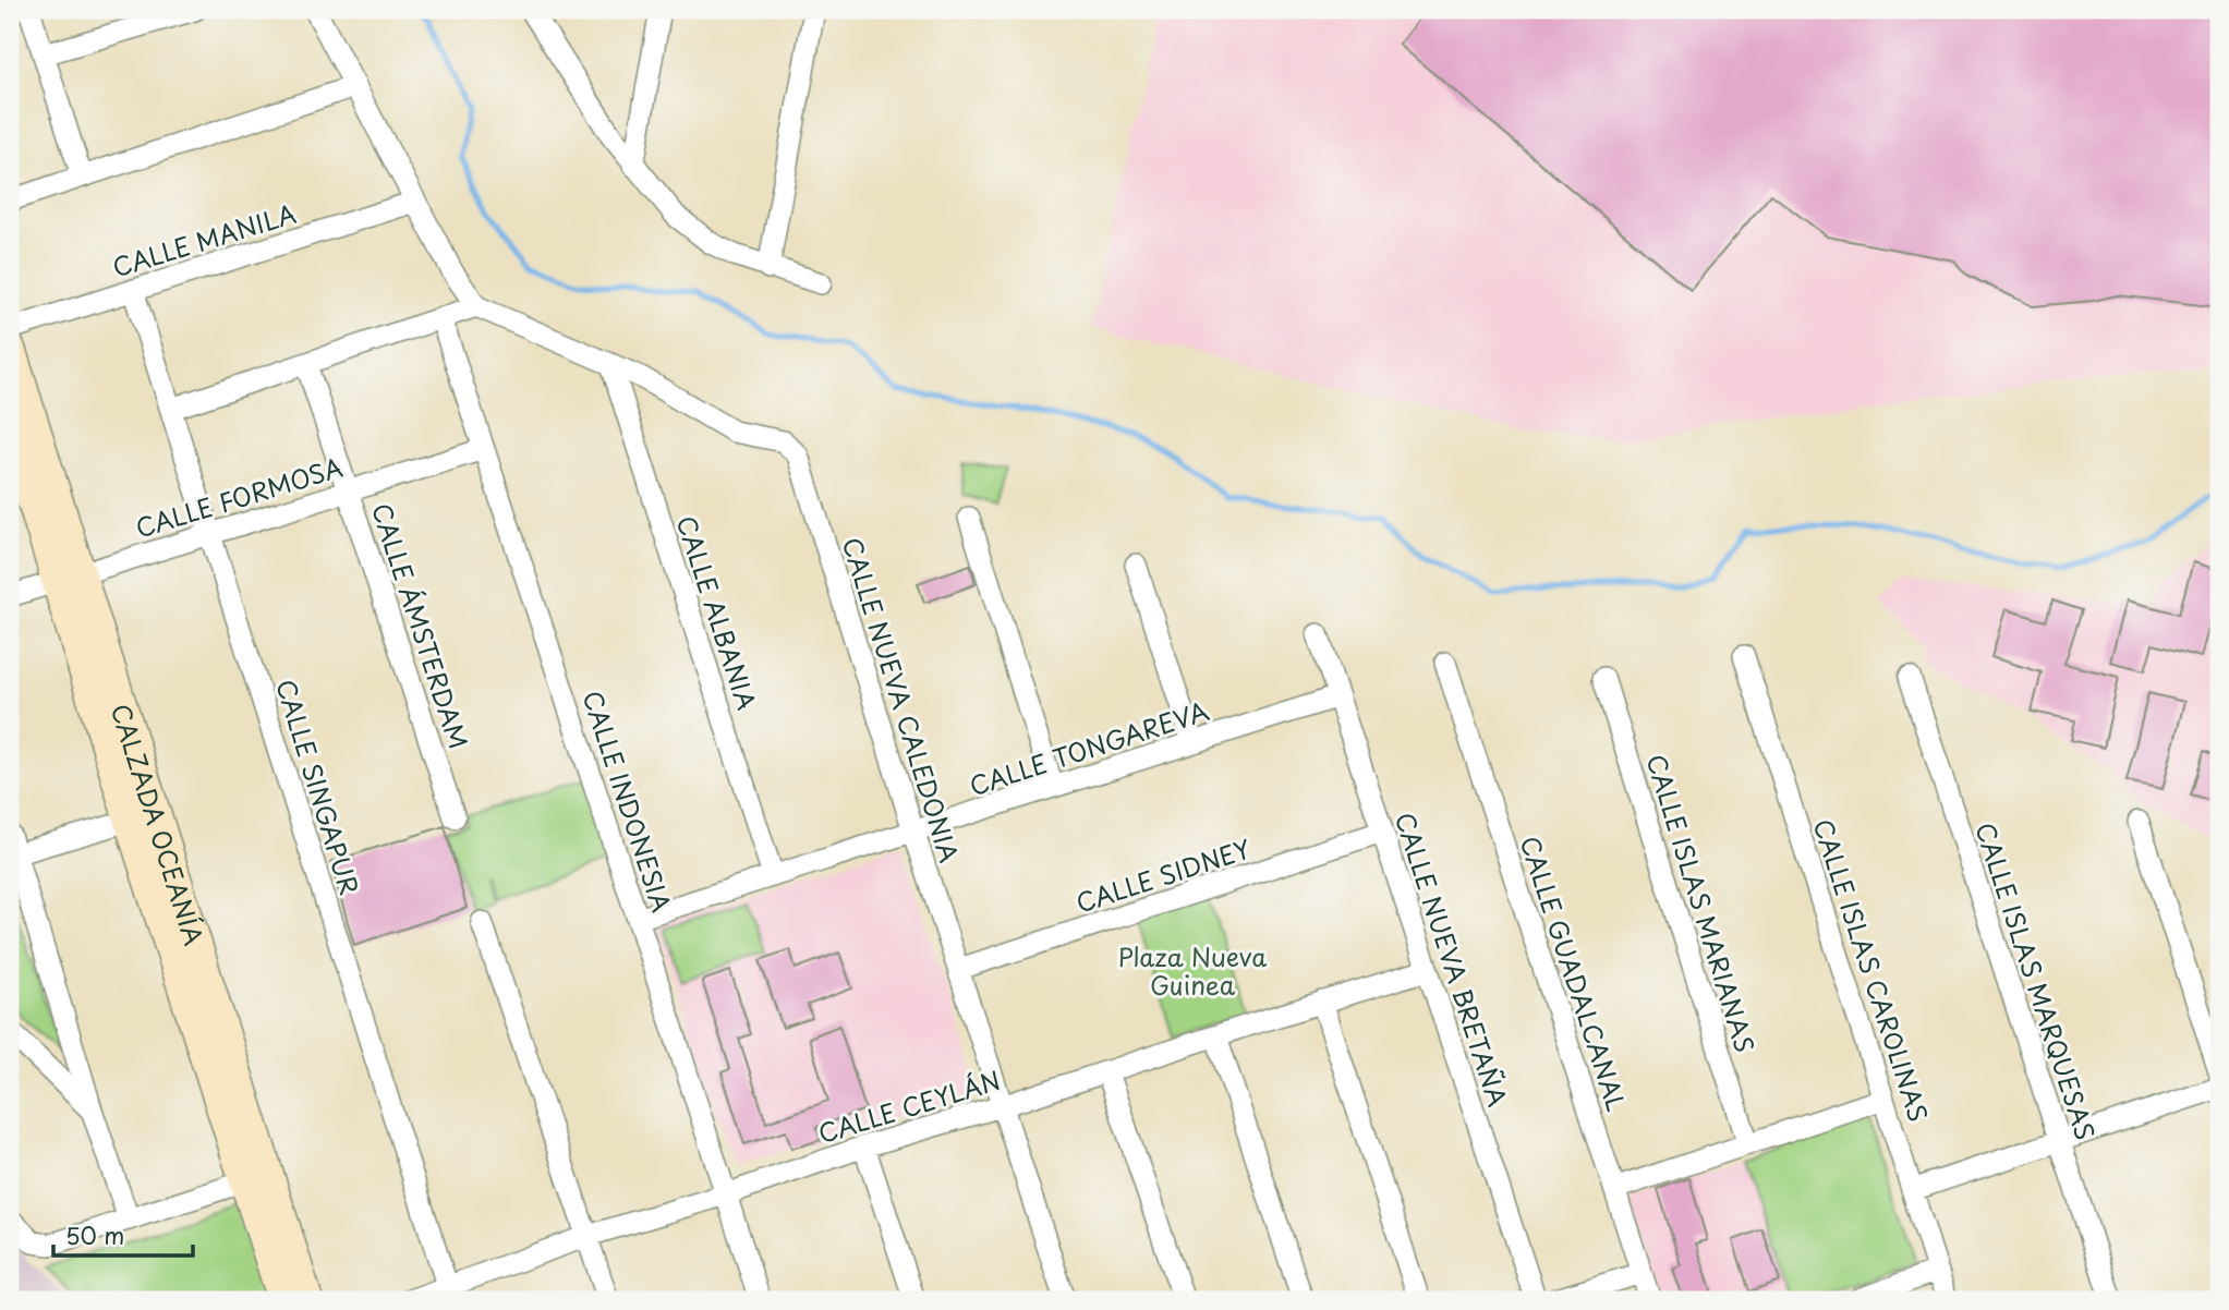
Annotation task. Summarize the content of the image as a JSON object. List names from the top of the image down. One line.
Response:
{"streets":{"street":["CALLE MANILA","CALLE FORMOSA","CALLE ALBANIA","CALLE ÁMSTERDAM","CALLE NUEVA CALEDONIA","CALLE TONGAREVA","CALLE SINGAPUR","CALLE INDONESIA","CALZADA OCEANÍA","CALLE SIDNEY","CALLE ISLAS MARIANAS","CALLE NUEVA BRETAÑA","CALLE ISLAS CAROLINAS","CALLE GUADALCANAL","CALLE ISLAS MARQUESAS","CALLE CEYLÁN"]},"crossings":[["CALLE MANILA","CALLE SINGAPUR"],["CALLE FORMOSA","CALLE ÁMSTERDAM"],["CALLE FORMOSA","CALLE SINGAPUR"],["CALLE FORMOSA","CALLE INDONESIA"],["CALLE FORMOSA","CALZADA OCEANÍA"],["CALLE ALBANIA","CALLE NUEVA CALEDONIA"],["CALLE ALBANIA","CALLE TONGAREVA"],["CALLE NUEVA CALEDONIA","CALLE TONGAREVA"],["CALLE NUEVA CALEDONIA","CALLE SIDNEY"],["CALLE NUEVA CALEDONIA","CALLE CEYLÁN"],["CALLE TONGAREVA","CALLE INDONESIA"],["CALLE TONGAREVA","CALLE NUEVA BRETAÑA"],["CALLE SINGAPUR","CALLE CEYLÁN"],["CALLE INDONESIA","CALLE CEYLÁN"],["CALLE SIDNEY","CALLE NUEVA BRETAÑA"],["CALLE NUEVA BRETAÑA","CALLE CEYLÁN"]],"parks":["Plaza Nueva Guinea"],"scale_bar":"50 m"}
